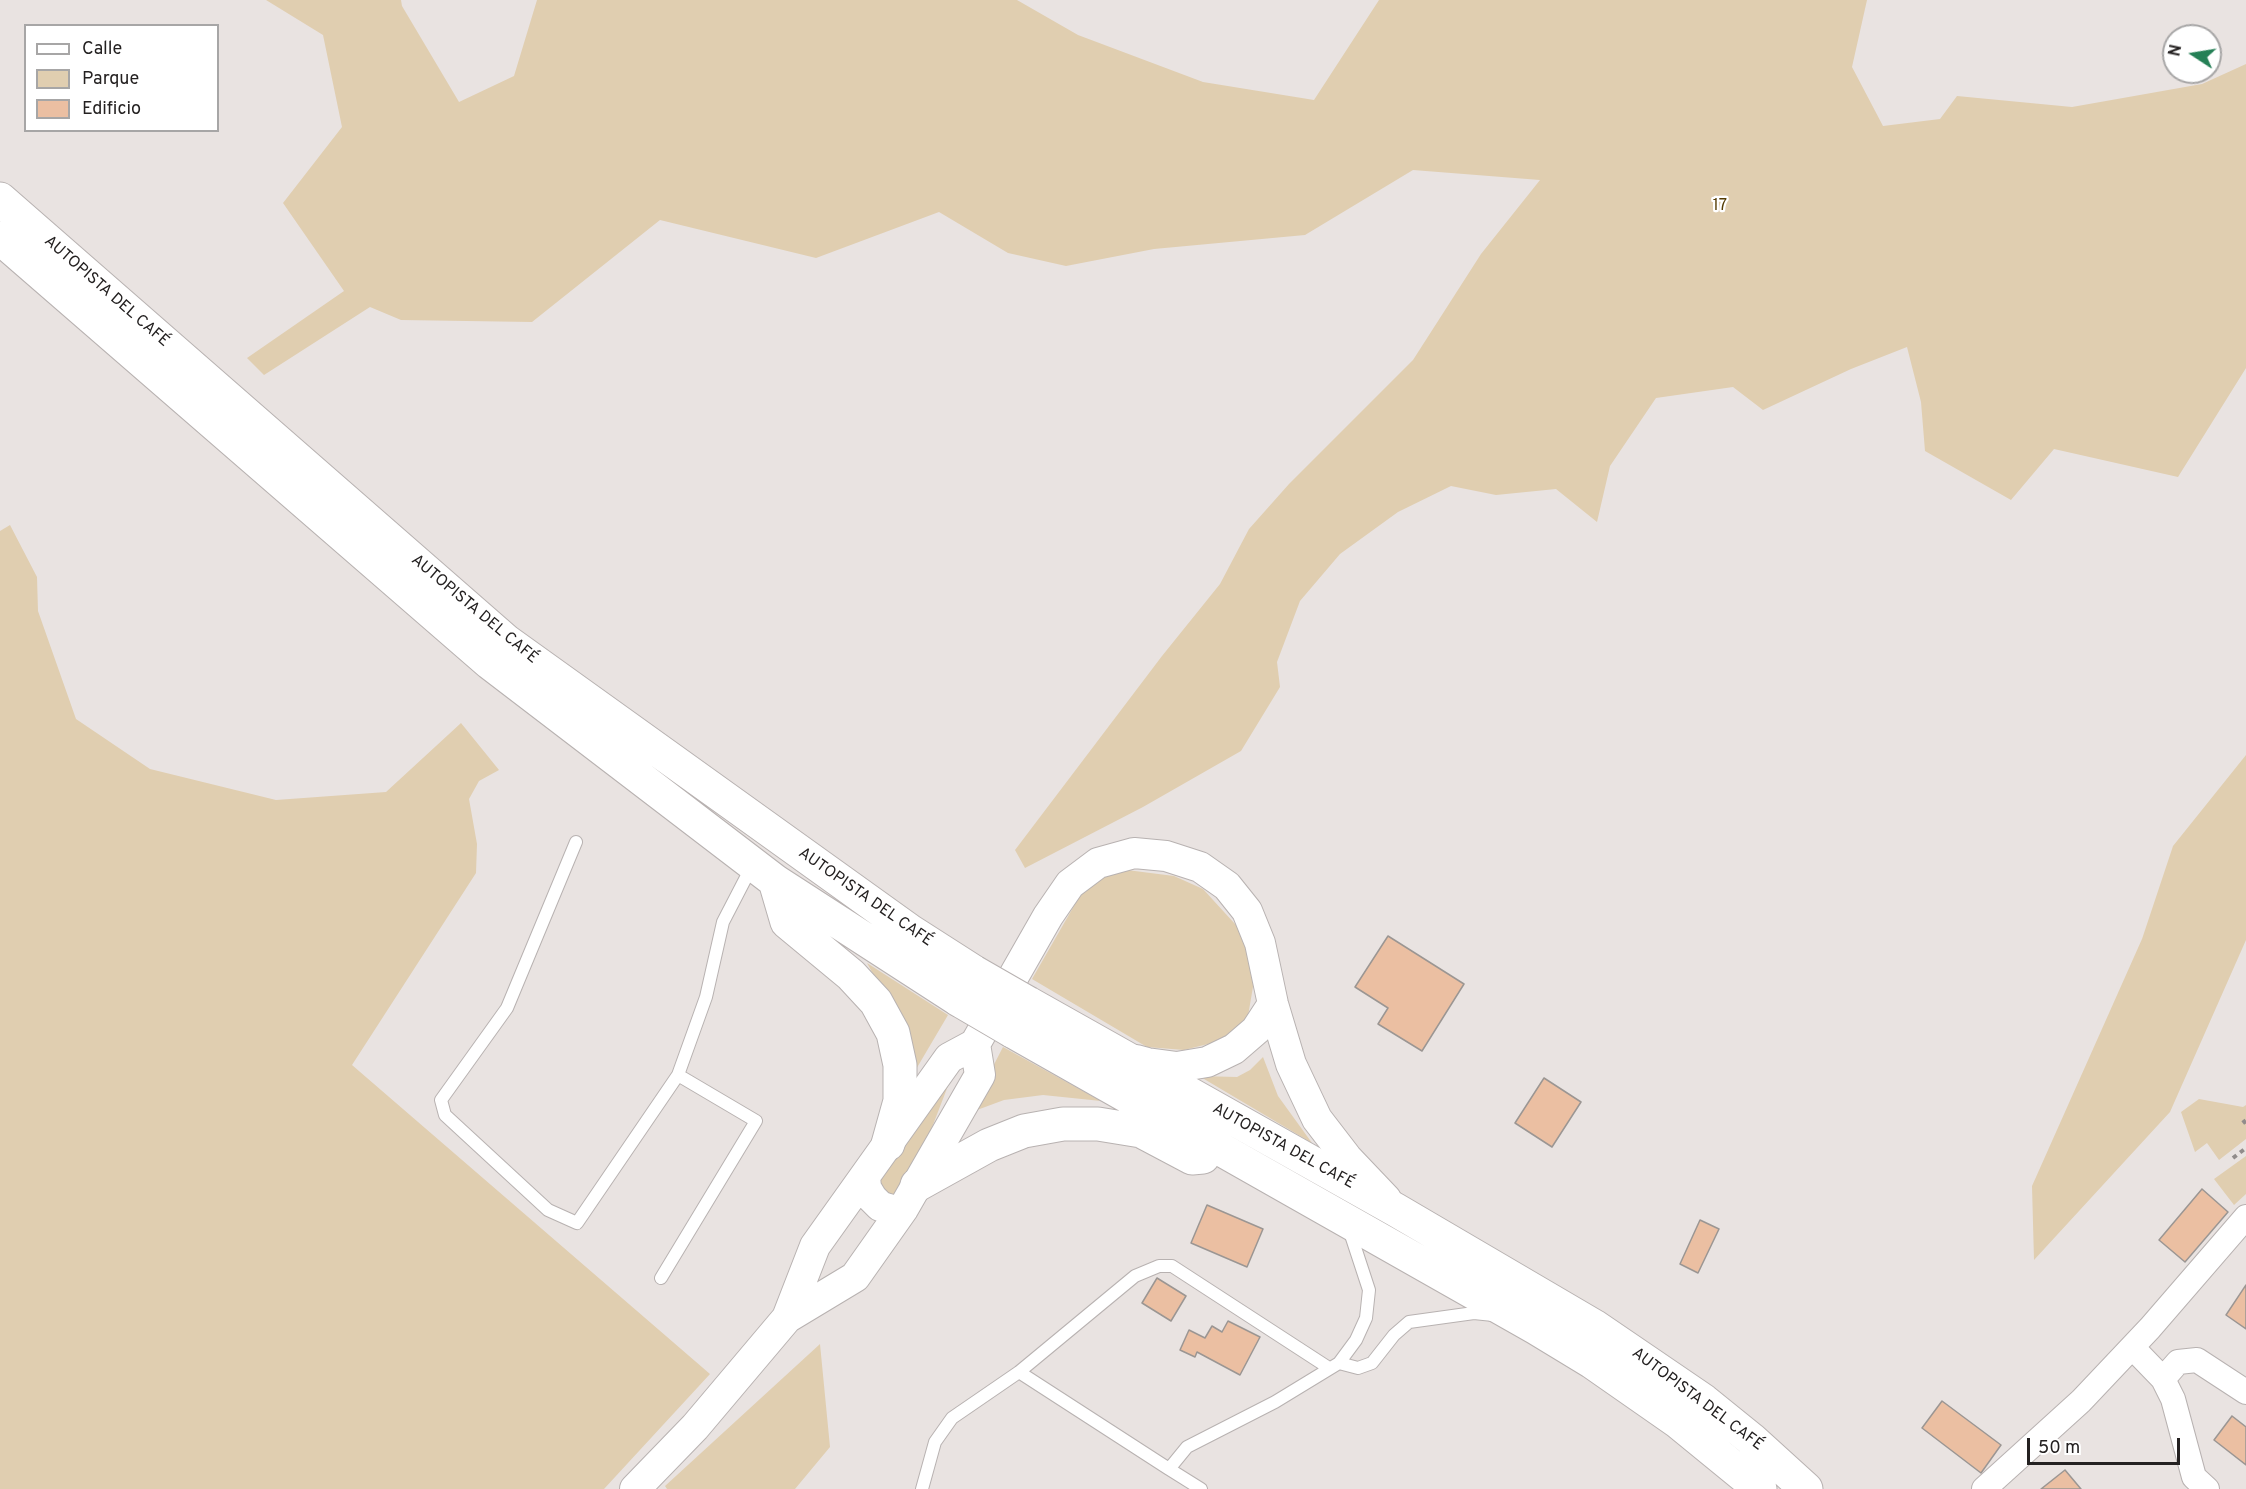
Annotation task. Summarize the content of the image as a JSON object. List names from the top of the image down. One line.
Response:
{"streets":{"highway":["AUTOPISTA DEL CAFÉ"]},"parks":["17"],"legend":["Calle","Parque","Edificio"],"scale_bar":"50 m","north":"left"}
